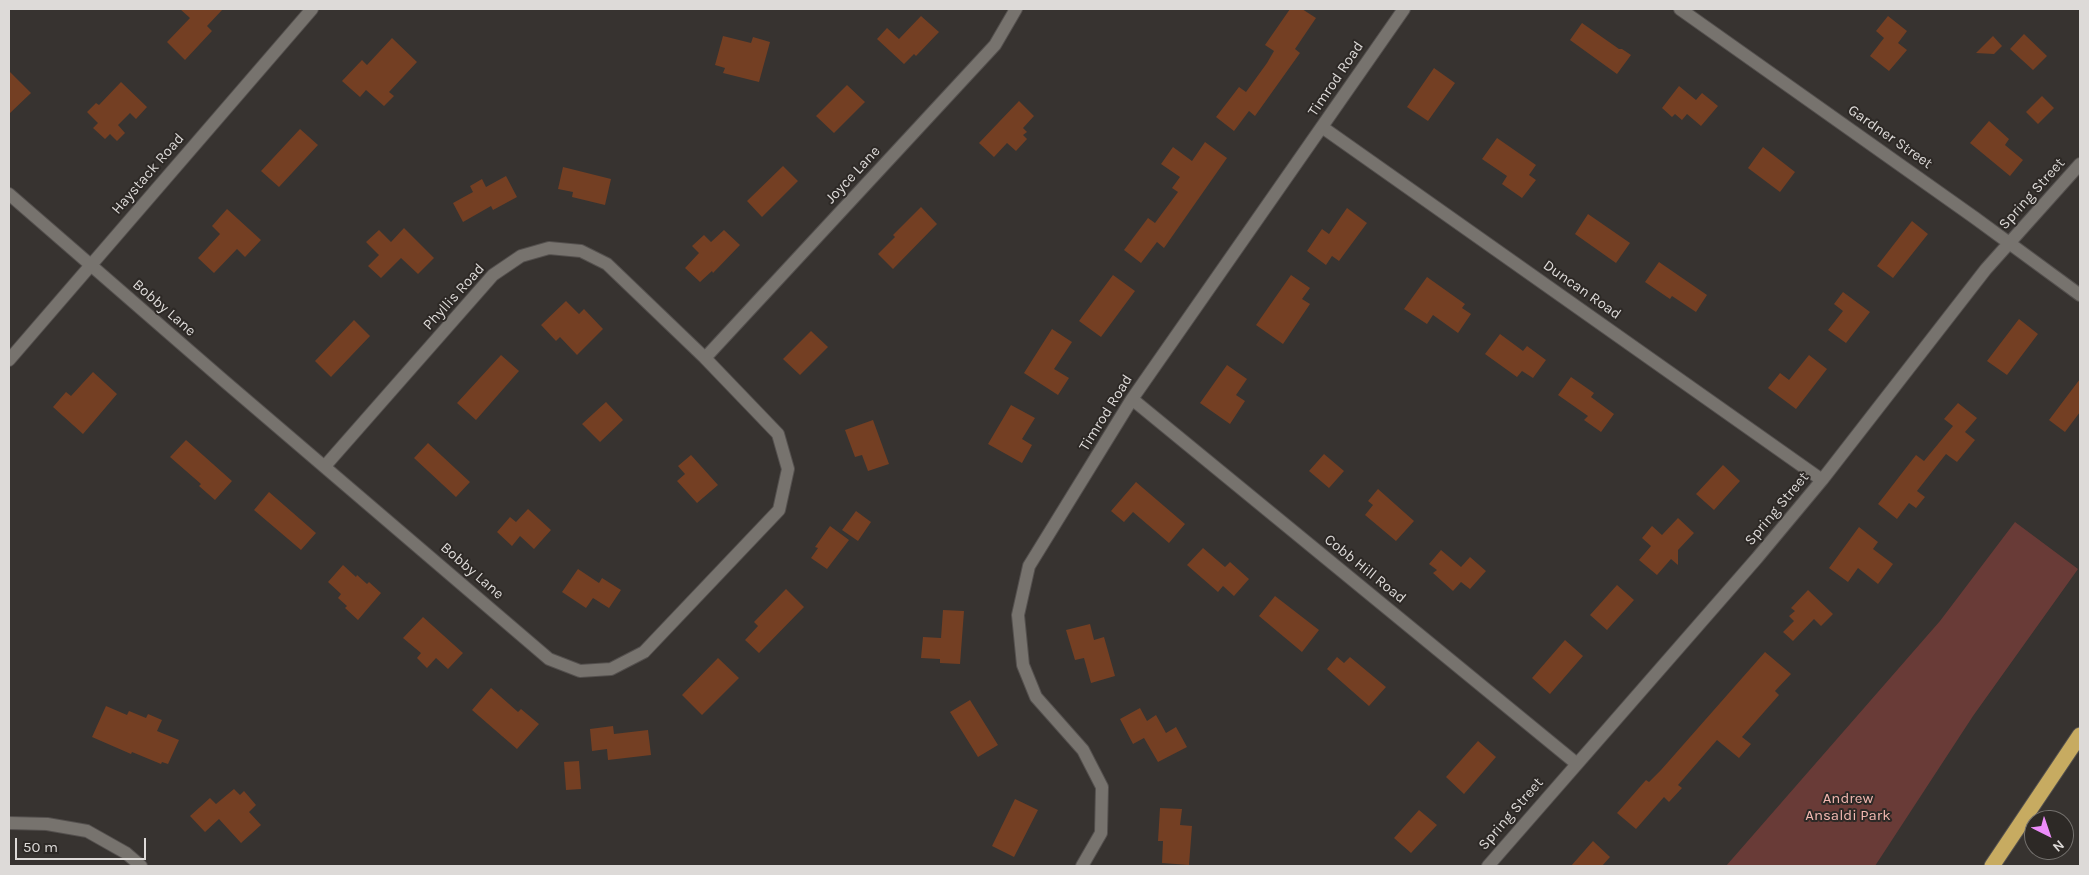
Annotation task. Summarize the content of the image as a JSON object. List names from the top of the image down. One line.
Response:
{"streets":{"street":["Timrod Road","Gardner Street","Haystack Road","Joyce Lane","Spring Street","Duncan Road","Phyllis Road","Bobby Lane","Cobb Hill Road"]},"crossings":[["Timrod Road","Duncan Road"],["Timrod Road","Cobb Hill Road"],["Gardner Street","Spring Street"],["Haystack Road","Bobby Lane"],["Joyce Lane","Phyllis Road"],["Joyce Lane","Bobby Lane"],["Spring Street","Duncan Road"],["Spring Street","Cobb Hill Road"],["Phyllis Road","Bobby Lane"]],"parks":["Andrew Ansaldi Park"],"scale_bar":"50 m","north":"bottom right"}
